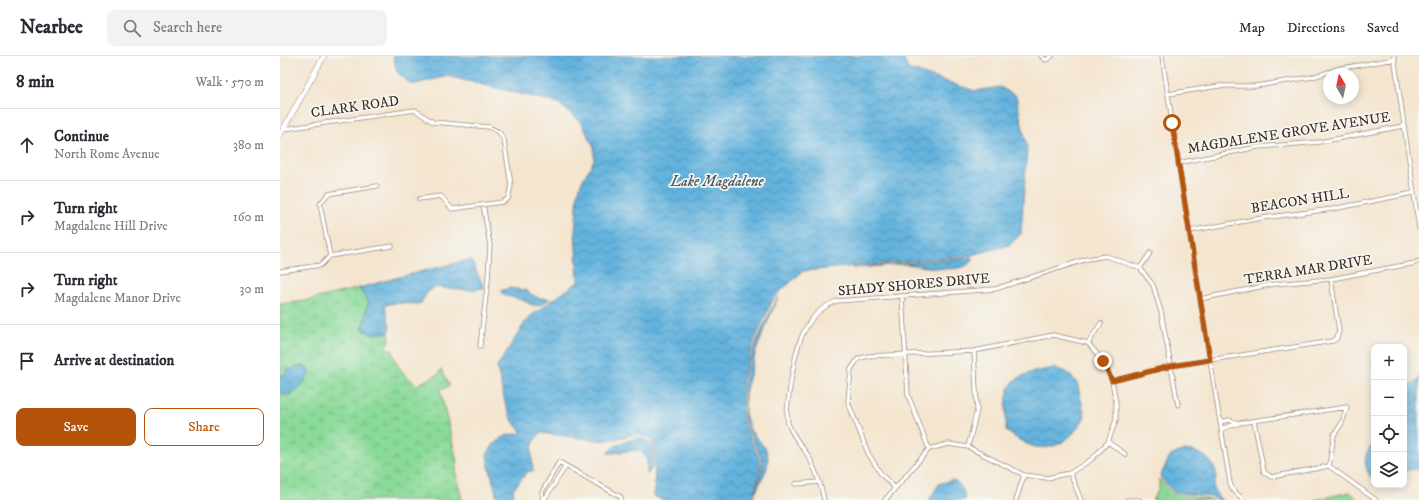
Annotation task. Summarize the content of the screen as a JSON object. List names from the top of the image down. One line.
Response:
{"streets":{"street":["CLARK ROAD","MAGDALENE GROVE AVENUE","BEACON HILL","TERRA MAR DRIVE","SHADY SHORES DRIVE"]},"water":["Lake Magdalene"],"north":"top","page":{"header":"Nearbee","search":"Search here","nav":["Map","Directions","Saved"],"heading":["8 min","Walk · 570 m"],"list":[["Continue","North Rome Avenue","380 m"],["Turn right","Magdalene Hill Drive","160 m"],["Turn right","Magdalene Manor Drive","30 m"],"Arrive at destination"],"map_buttons":["+","−"],"buttons":["Save","Share"]}}
